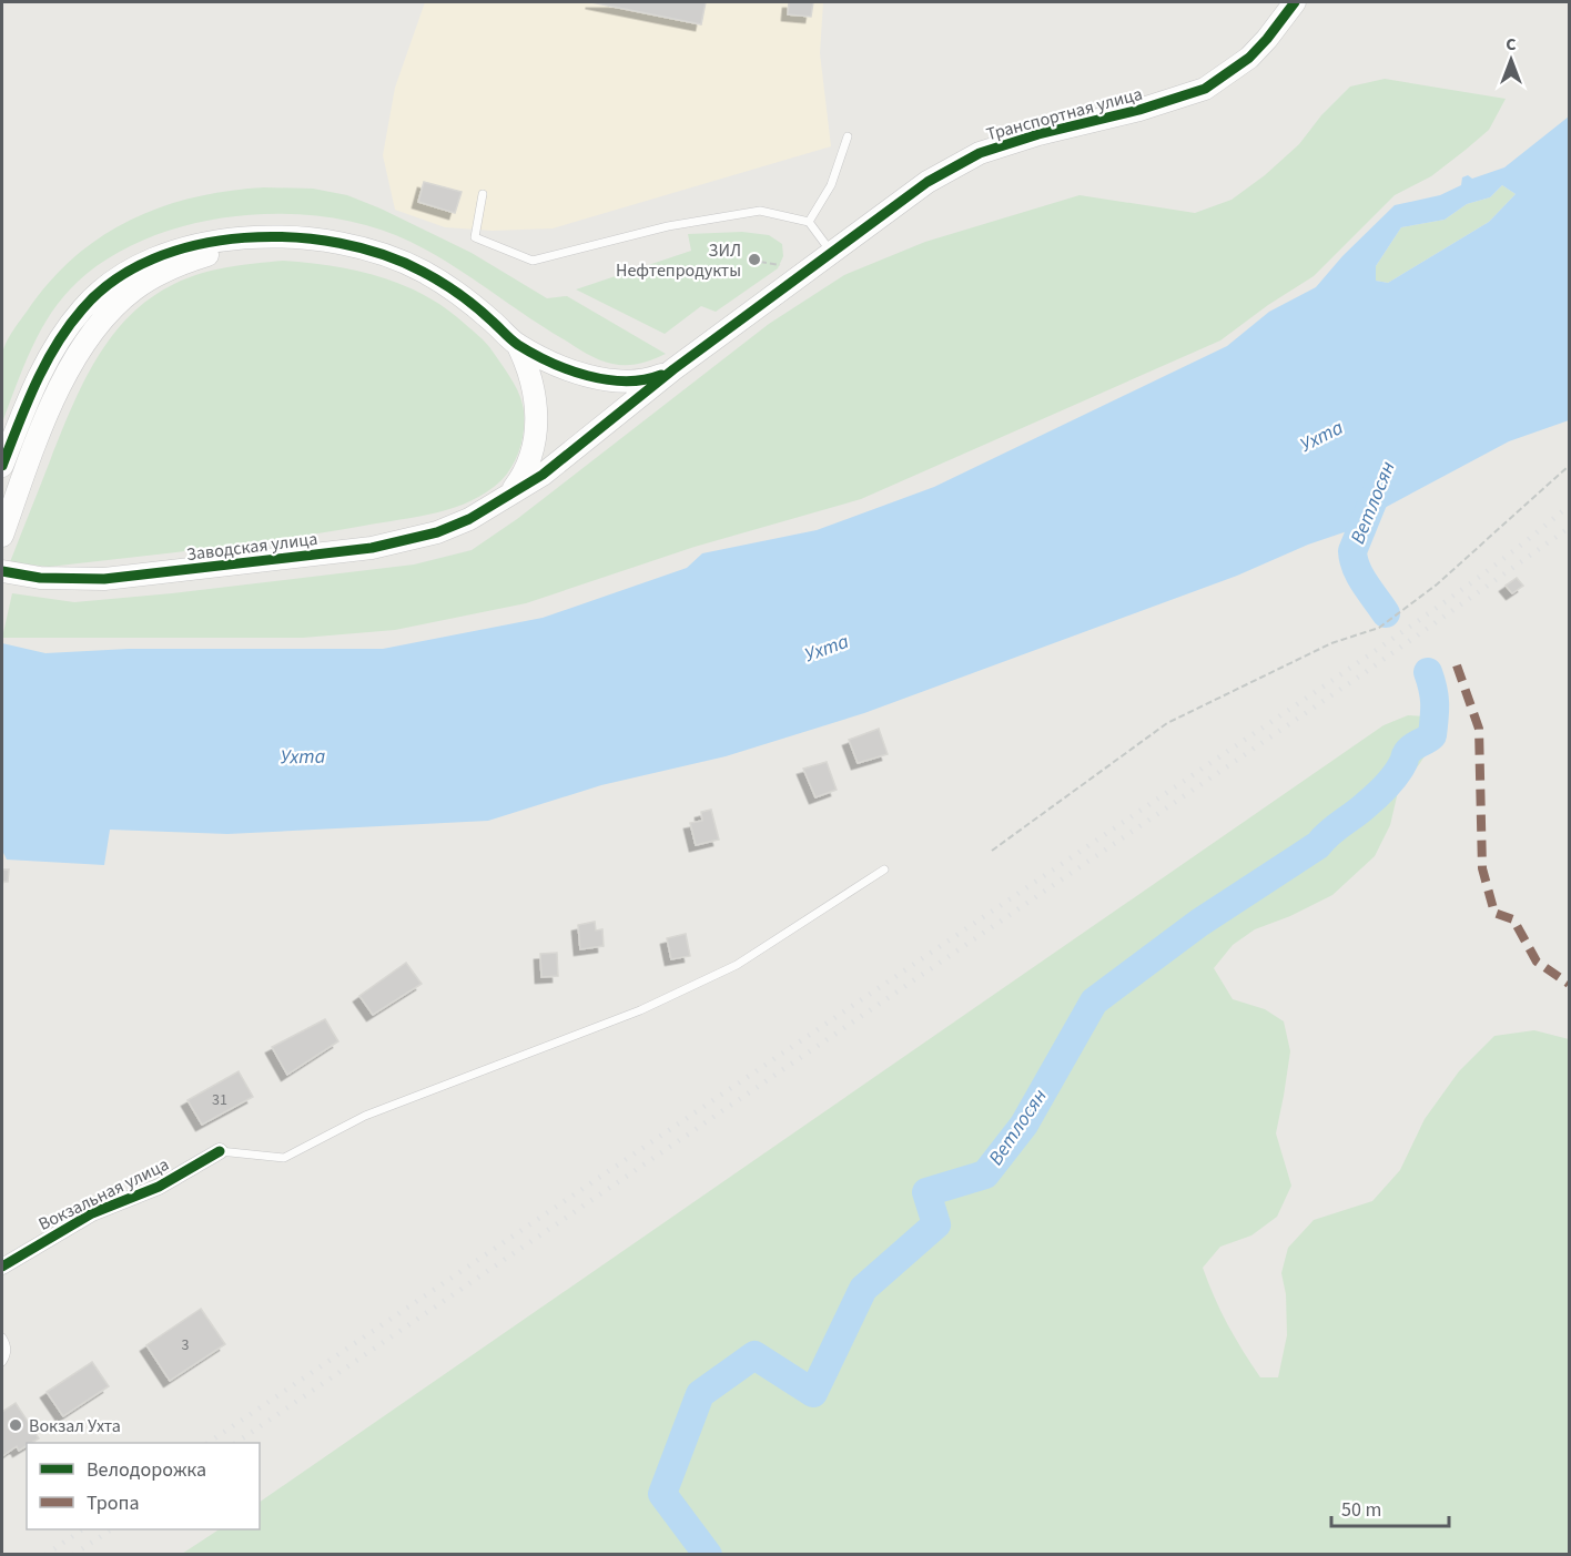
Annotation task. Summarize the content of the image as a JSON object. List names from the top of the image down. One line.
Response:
{"streets":{"street":["Транспортная улица","Заводская улица","Вокзальная улица"]},"crossings":[["Транспортная улица","Заводская улица"]],"water":["Ухта","Ветлосян"],"places":["ЗИЛ Нефтепродукты","Вокзал Ухта"],"house_numbers":["31","3"],"legend":["Велодорожка","Тропа"],"scale_bar":"50 m","north":"top"}
